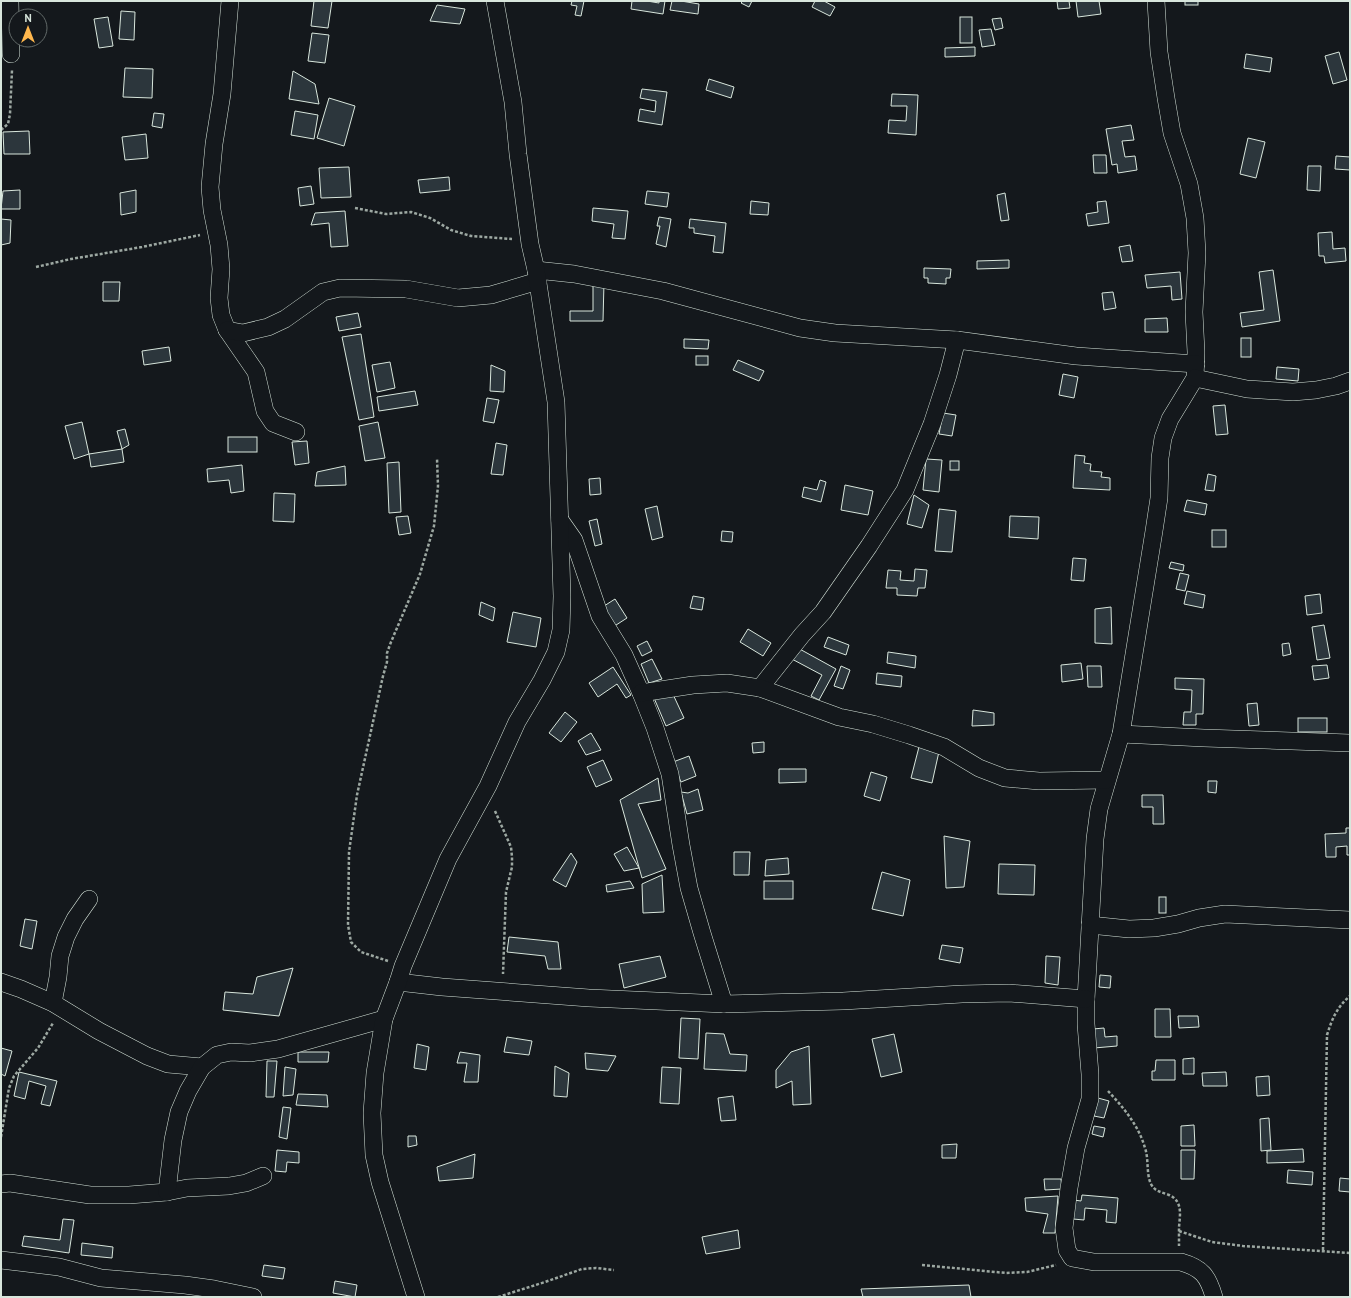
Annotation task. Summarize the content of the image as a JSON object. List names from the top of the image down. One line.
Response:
{"north":"top"}
